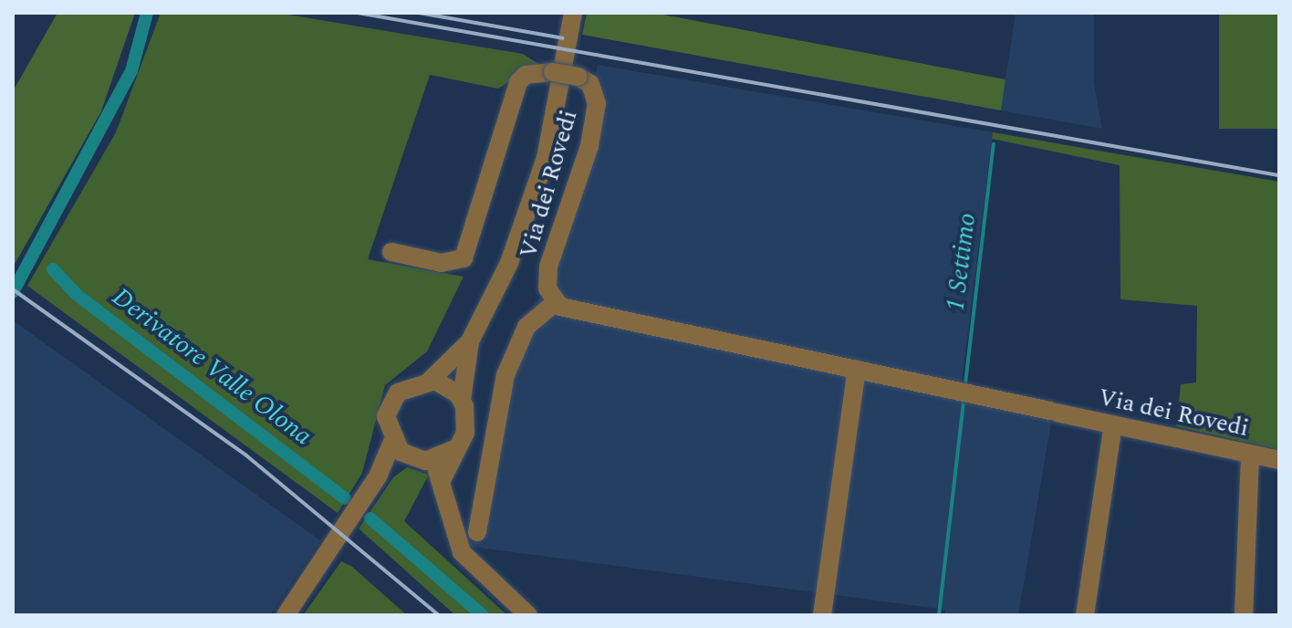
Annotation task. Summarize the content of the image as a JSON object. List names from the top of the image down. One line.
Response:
{"streets":{"street":["Via dei Rovedi"]},"water":["1 Settimo","Derivatore Valle Olona"]}
